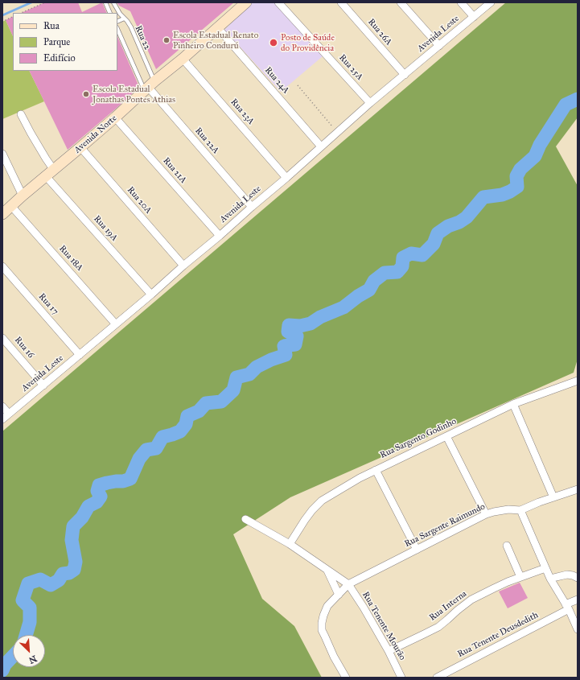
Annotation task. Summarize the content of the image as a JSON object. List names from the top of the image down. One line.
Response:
{"streets":{"street":["Rua 26A","Avenida Leste","Rua 25A","Rua 24A","Rua 23A","Avenida Norte","Rua 22A","Rua 21A","Rua 20A","Rua 19A","Rua 18A","Rua 17","Rua 16","Rua Sargento Godinho","Rua Sargente Raimundo","Rua Interna","Rua Tenente Mourão","Rua Tenente Deusdedith"],"lane":["Rua 22"]},"crossings":[["Rua 26A","Avenida Leste"],["Avenida Leste","Rua 25A"],["Avenida Leste","Rua 24A"],["Avenida Leste","Rua 23A"],["Avenida Leste","Rua 22A"],["Avenida Leste","Rua 21A"],["Avenida Leste","Rua 20A"],["Avenida Leste","Rua 19A"],["Avenida Leste","Rua 18A"],["Avenida Leste","Rua 17"],["Avenida Leste","Rua 16"],["Rua 22","Avenida Norte"],["Rua 22","Rua 22A"],["Rua 24A","Avenida Norte"],["Rua 23A","Avenida Norte"],["Avenida Norte","Rua 22A"],["Avenida Norte","Rua 21A"],["Avenida Norte","Rua 20A"],["Avenida Norte","Rua 19A"],["Avenida Norte","Rua 18A"],["Rua Sargente Raimundo","Rua Tenente Mourão"],["Rua Interna","Rua Tenente Mourão"]],"places":["Escola Estadual Renato Pinheiro Condurú","Posto de Saúde do Providência","Escola Estadual Jonathas Pontes Athias"],"legend":["Rua","Parque","Edifício"],"north":"bottom right"}
